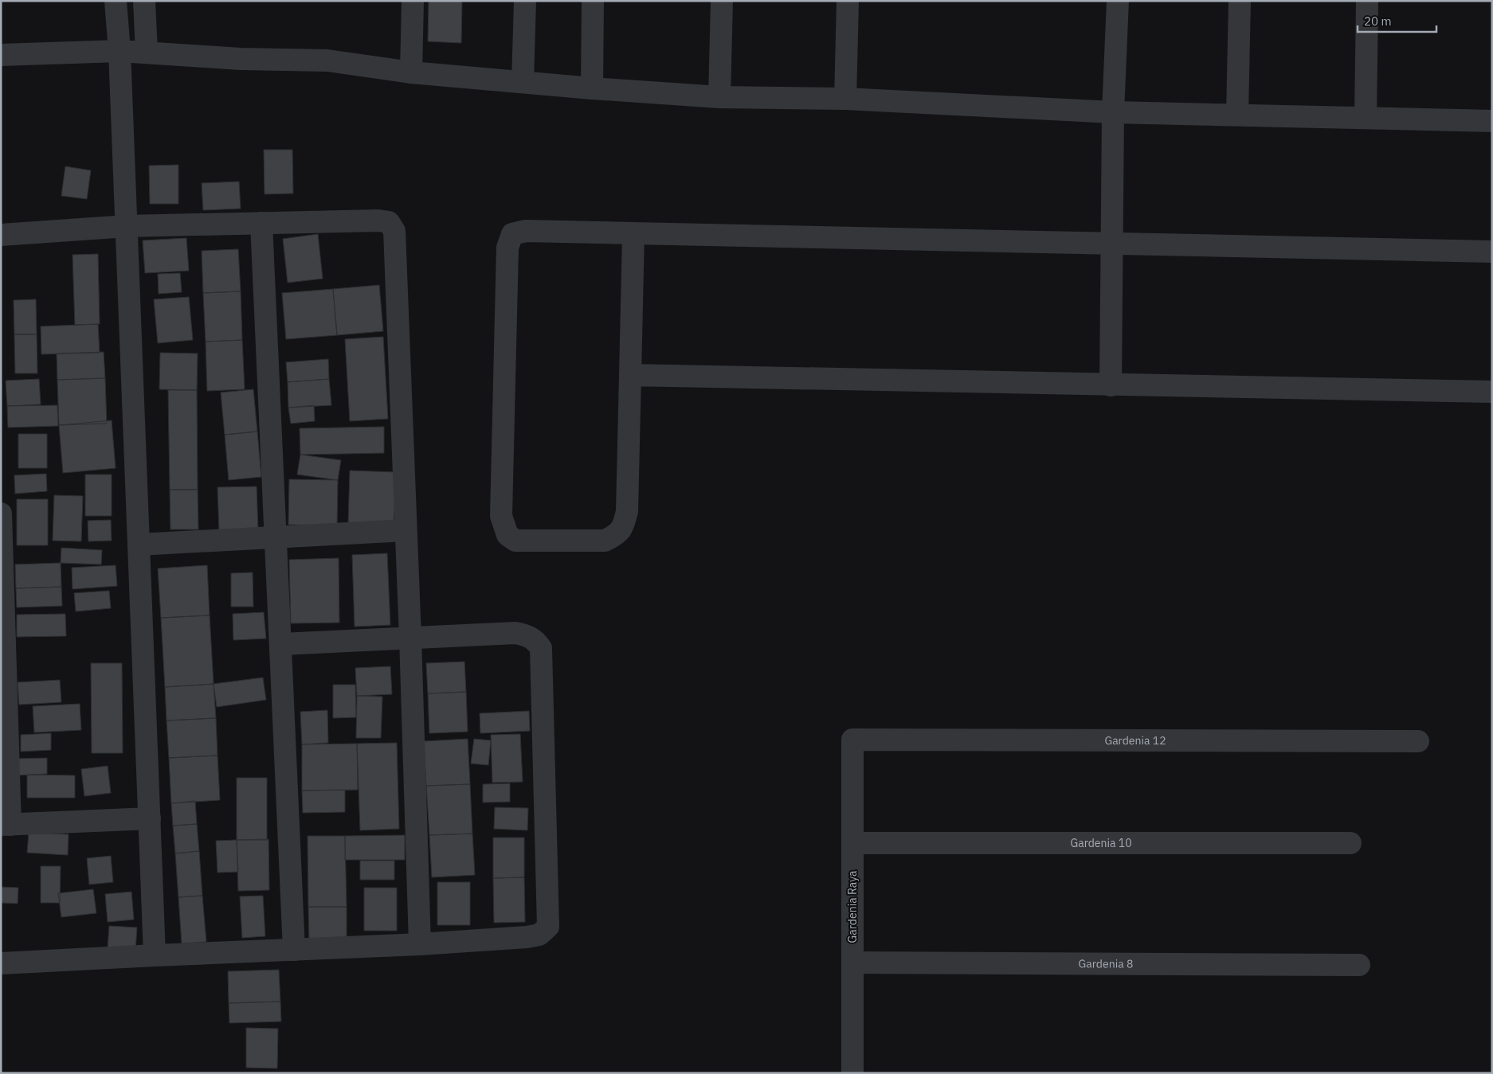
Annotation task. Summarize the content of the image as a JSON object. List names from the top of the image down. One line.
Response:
{"streets":{"street":["Gardenia 12","Gardenia 10","Gardenia Raya","Gardenia 8"]},"crossings":[["Gardenia 12","Gardenia Raya"],["Gardenia 10","Gardenia Raya"],["Gardenia Raya","Gardenia 8"]],"scale_bar":"20 m"}
